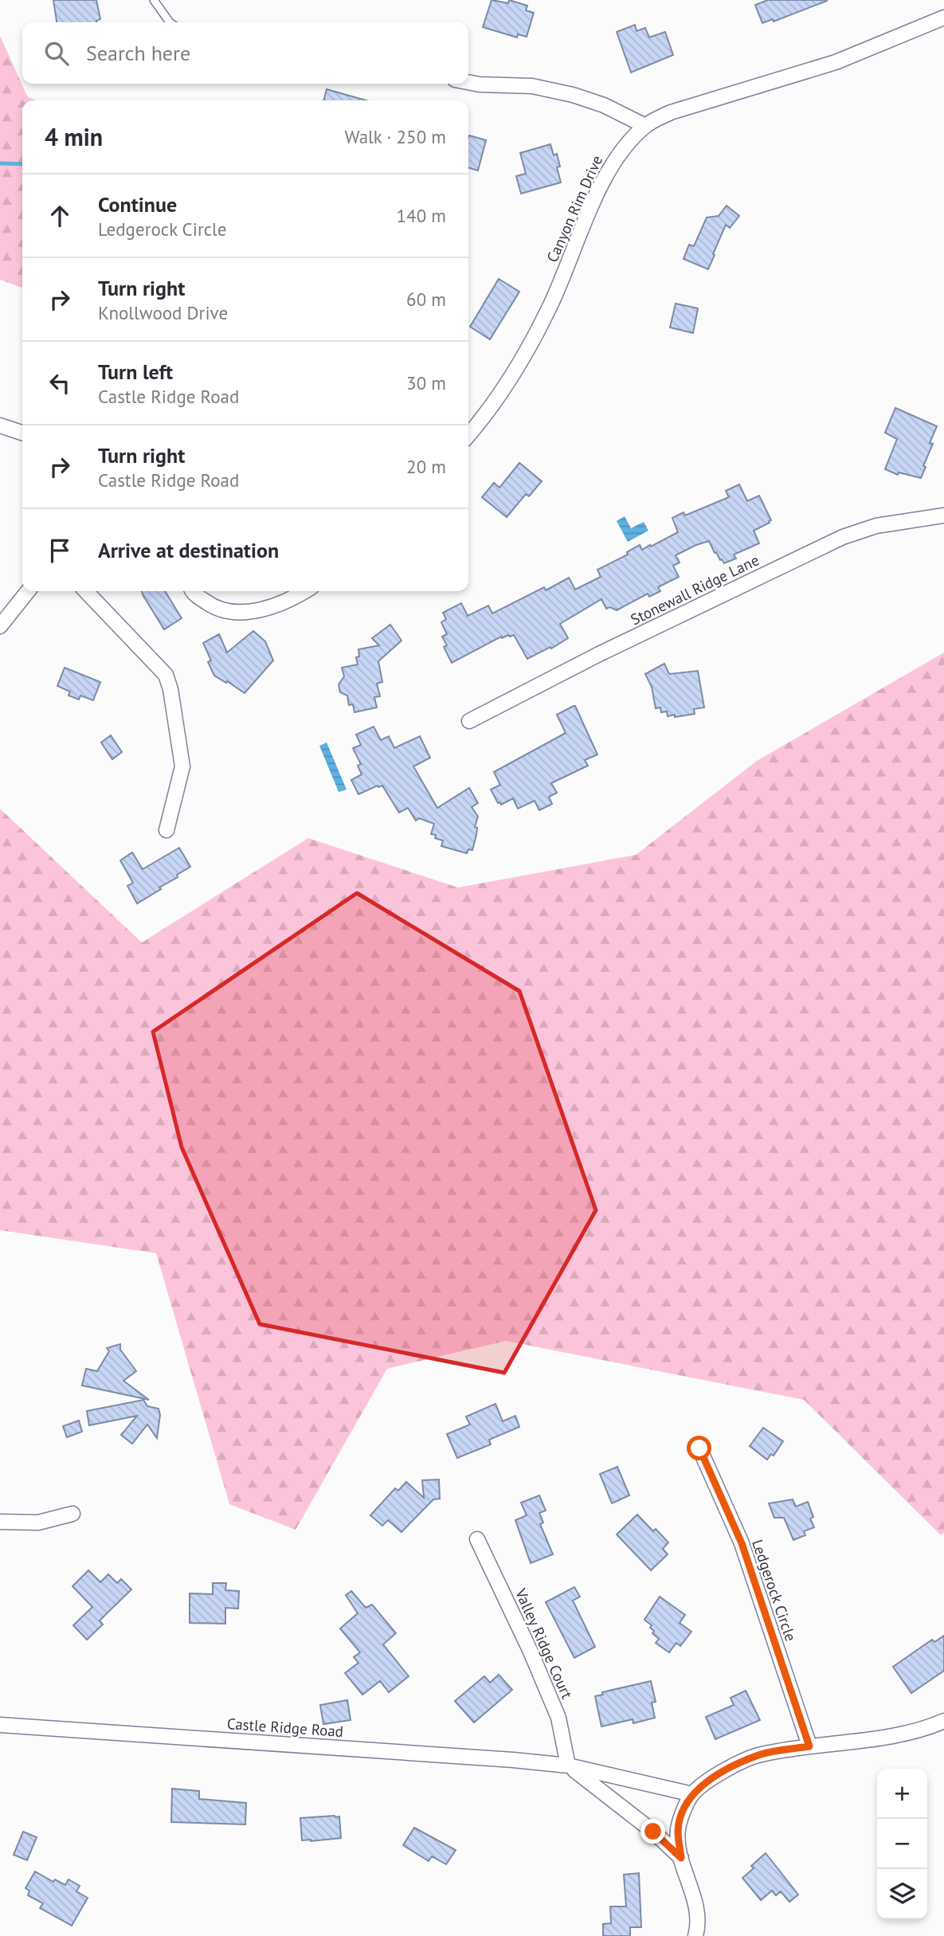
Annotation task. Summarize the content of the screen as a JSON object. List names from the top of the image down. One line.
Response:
{"streets":{"street":["Canyon Rim Drive","Stonewall Ridge Lane","Ledgerock Circle","Valley Ridge Court","Castle Ridge Road"]},"crossings":[["Valley Ridge Court","Castle Ridge Road"]],"page":{"search":"Search here","heading":["4 min","Walk · 250 m"],"list":[["Continue","Ledgerock Circle","140 m"],["Turn right","Knollwood Drive","60 m"],["Turn left","Castle Ridge Road","30 m"],["Turn right","Castle Ridge Road","20 m"],"Arrive at destination"],"map_buttons":["+","−"]}}
